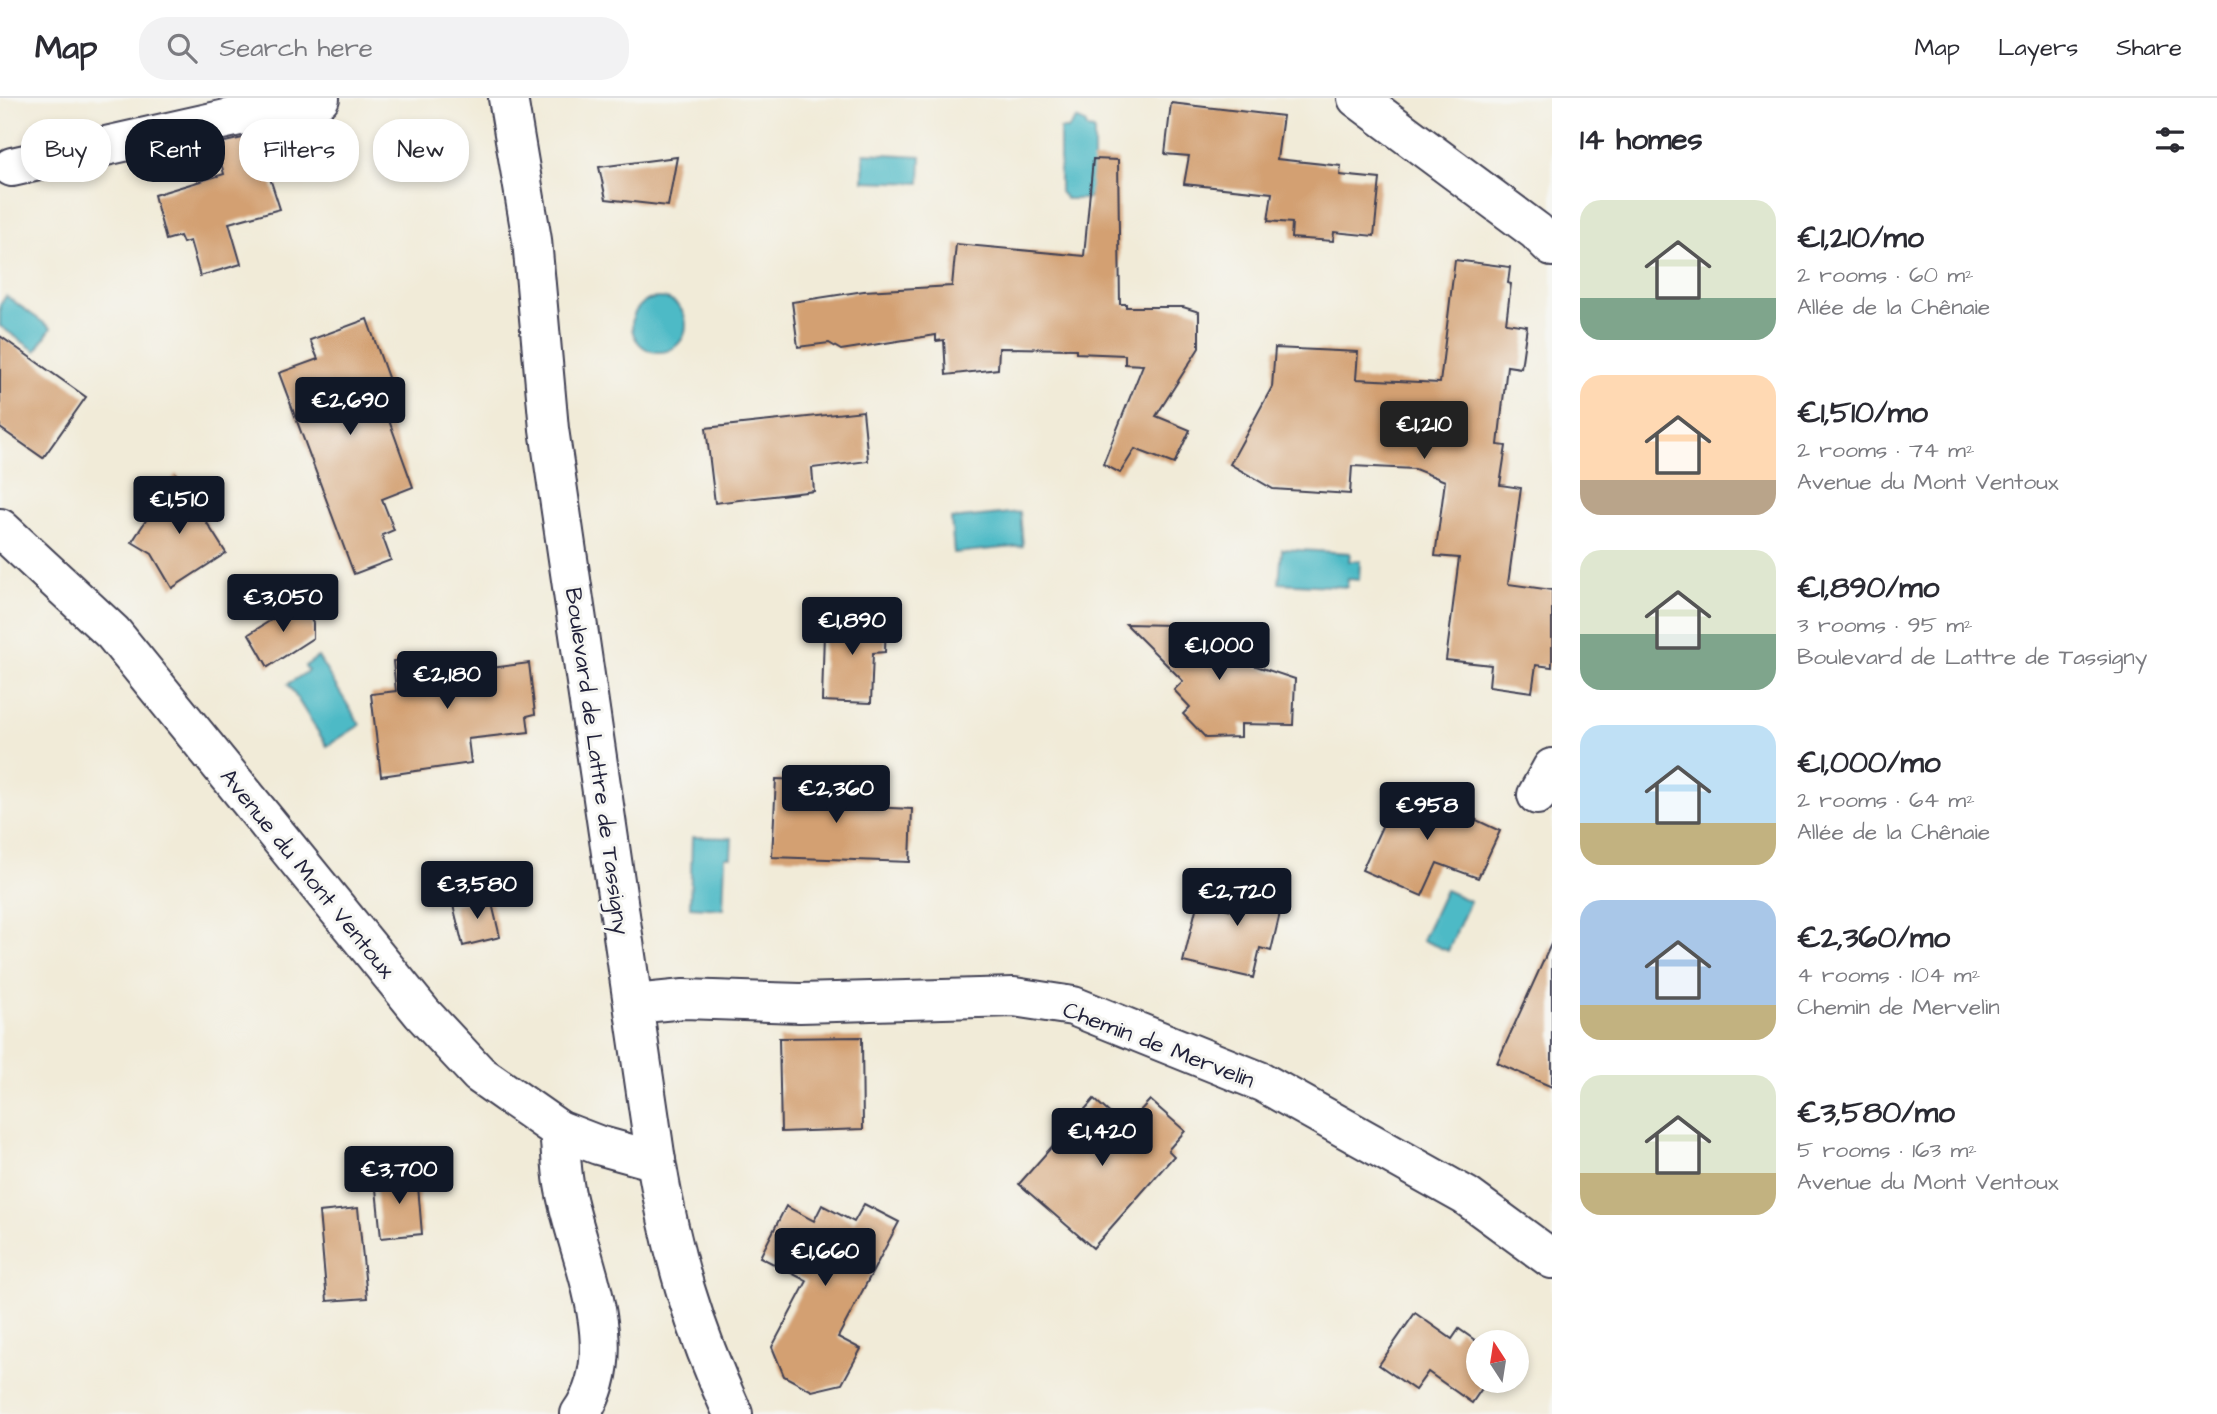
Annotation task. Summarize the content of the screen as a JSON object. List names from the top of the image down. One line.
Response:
{"streets":{"street":["Boulevard de Lattre de Tassigny","Avenue du Mont Ventoux","Chemin de Mervelin"]},"crossings":[["Boulevard de Lattre de Tassigny","Avenue du Mont Ventoux"],["Boulevard de Lattre de Tassigny","Chemin de Mervelin"]],"north":"top","page":{"header":"Map","search":"Search here","nav":["Map","Layers","Share"],"heading":"14 homes","chip":["Buy","Rent","Filters","New"],"list":[{"name":"€1,210/mo","note":"2 rooms · 60 m² · Allée de la Chênaie"},{"name":"€1,510/mo","note":"2 rooms · 74 m² · Avenue du Mont Ventoux"},{"name":"€1,890/mo","note":"3 rooms · 95 m² · Boulevard de Lattre de Tassigny"},{"name":"€1,000/mo","note":"2 rooms · 64 m² · Allée de la Chênaie"},{"name":"€2,360/mo","note":"4 rooms · 104 m² · Chemin de Mervelin"},{"name":"€3,580/mo","note":"5 rooms · 163 m² · Avenue du Mont Ventoux"}],"price":["€2,690","€1,210","€1,510","€3,050","€1,890","€1,000","€2,180","€2,360","€958","€3,580","€2,720","€1,420","€3,700","€1,660"]}}
